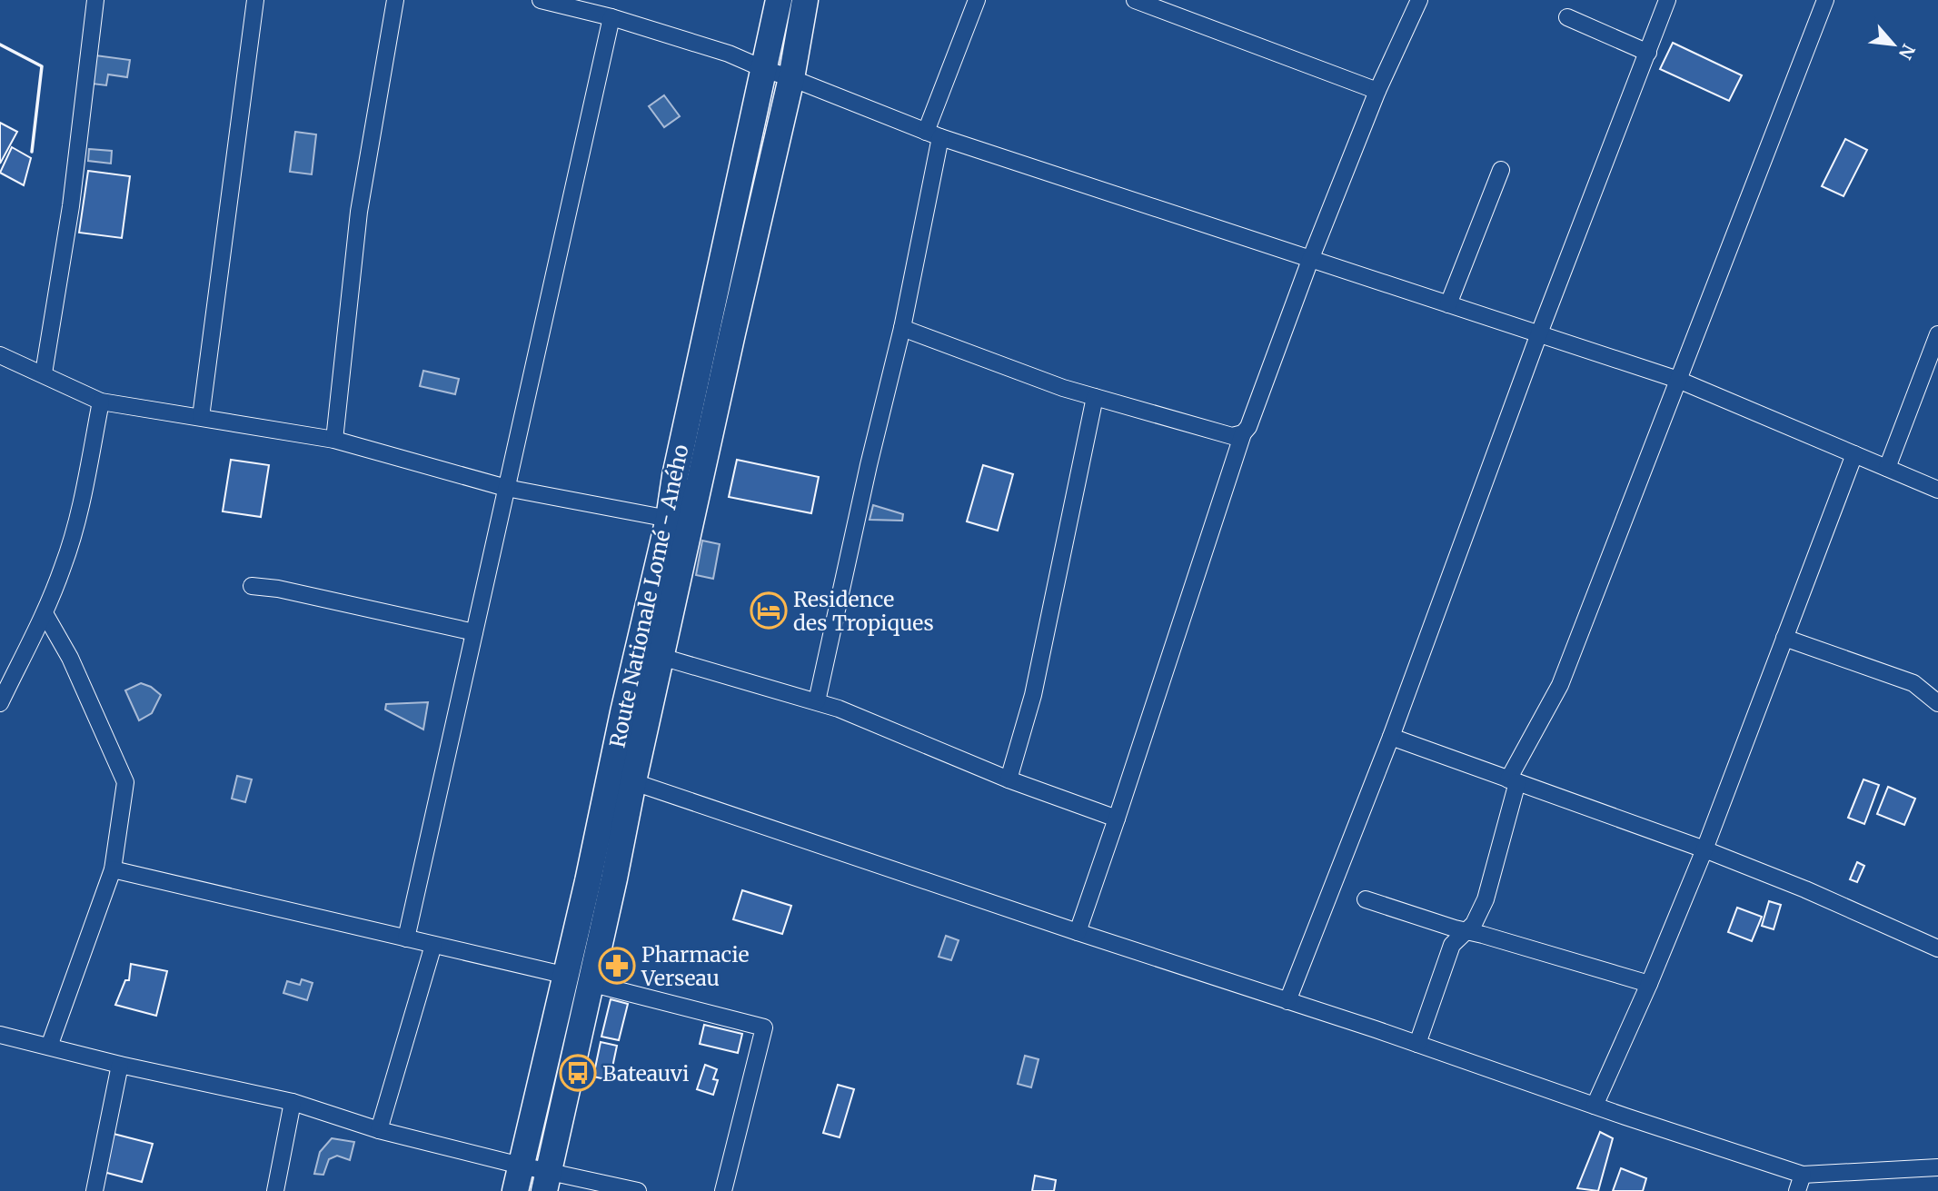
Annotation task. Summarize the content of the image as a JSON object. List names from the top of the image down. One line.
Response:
{"streets":{"highway":["Route Nationale Lomé - Aného"]},"places":{"hotel":["Residence des Tropiques"],"pharmacy":["Pharmacie Verseau"],"bus stop":["Bateauvi"]},"north":"bottom right"}
